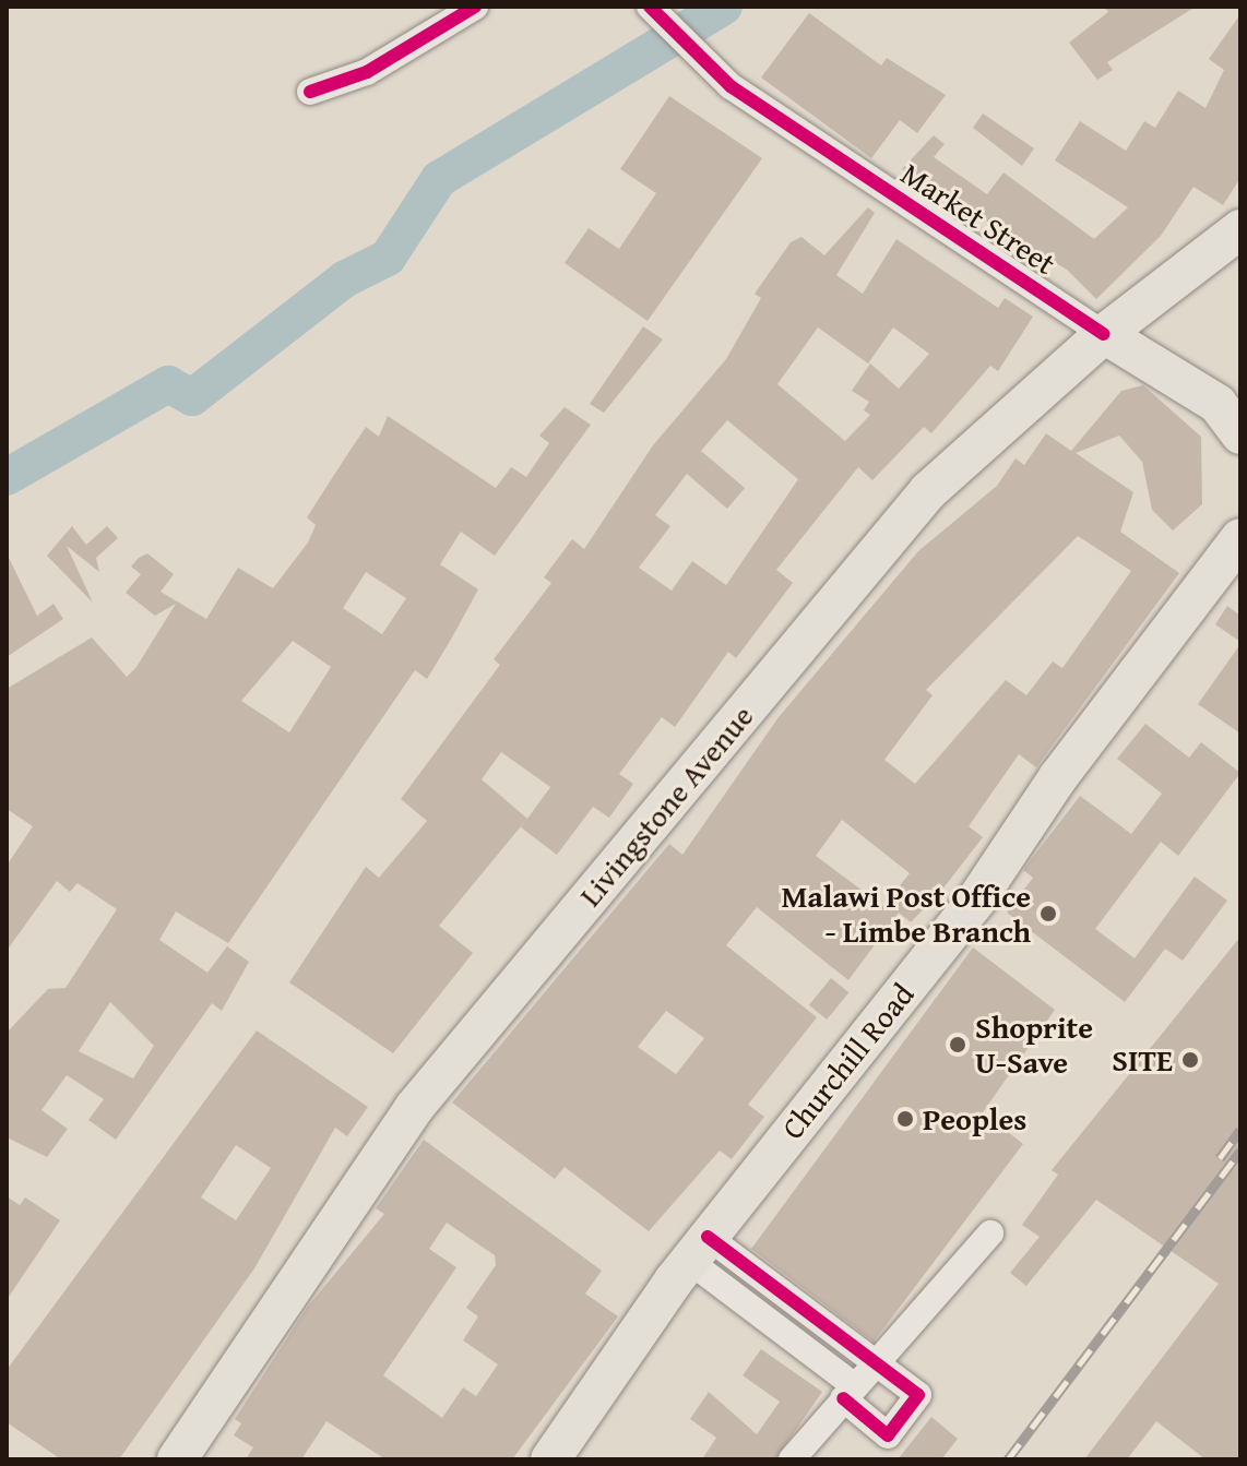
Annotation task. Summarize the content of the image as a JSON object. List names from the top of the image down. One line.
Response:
{"streets":{"highway":["Livingstone Avenue","Churchill Road"],"street":["Market Street"]},"crossings":[["Market Street","Livingstone Avenue"]],"places":["Malawi Post Office - Limbe Branch","Shoprite U-Save","SITE","Peoples"]}
